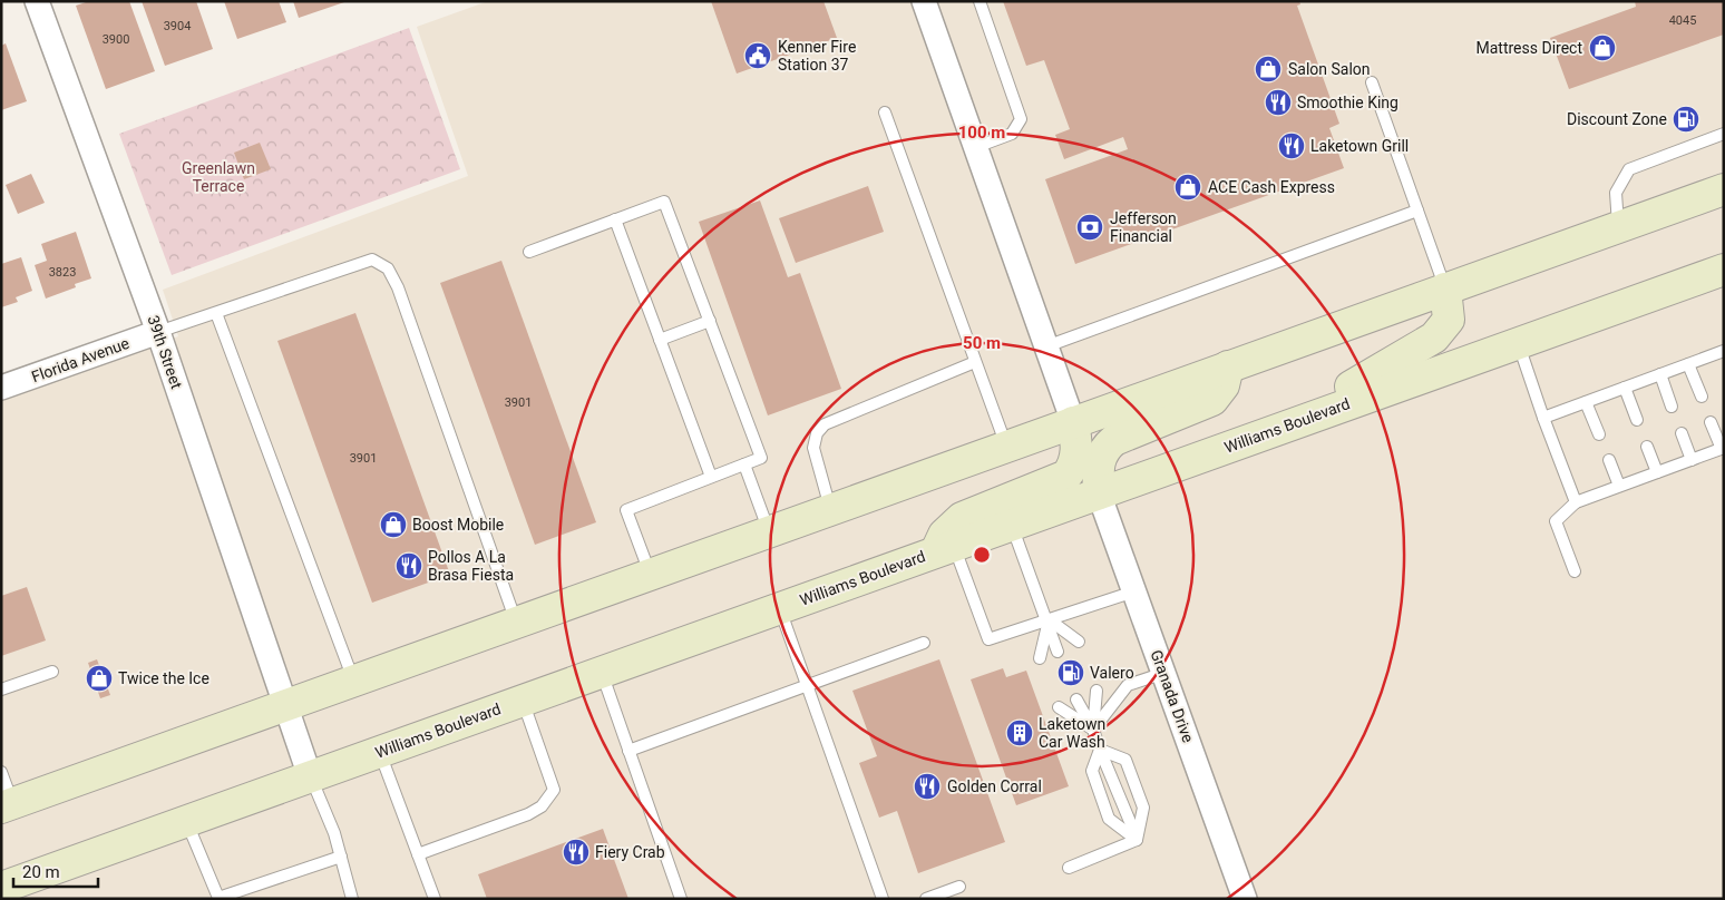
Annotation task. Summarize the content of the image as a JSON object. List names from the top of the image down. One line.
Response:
{"streets":{"main road":["Williams Boulevard"],"street":["39th Street","Florida Avenue","Granada Drive"]},"crossings":[["39th Street","Florida Avenue"],["39th Street","Williams Boulevard"],["Williams Boulevard","Granada Drive"]],"parks":["Greenlawn Terrace"],"places":{"shop":["Mattress Direct","Salon Salon","ACE Cash Express","Boost Mobile","Twice the Ice"],"public building":["Kenner Fire Station 37"],"restaurant":["Smoothie King","Laketown Grill","Pollos A La Brasa Fiesta","Golden Corral","Fiery Crab"],"fuel station":["Discount Zone","Valero"],"bank":["Jefferson Financial"],"building":["Laketown Car Wash"]},"house_numbers":["4045","3904","3900","3823","3901","3901"],"scale_bar":"20 m","rings":["100 m","50 m"]}
